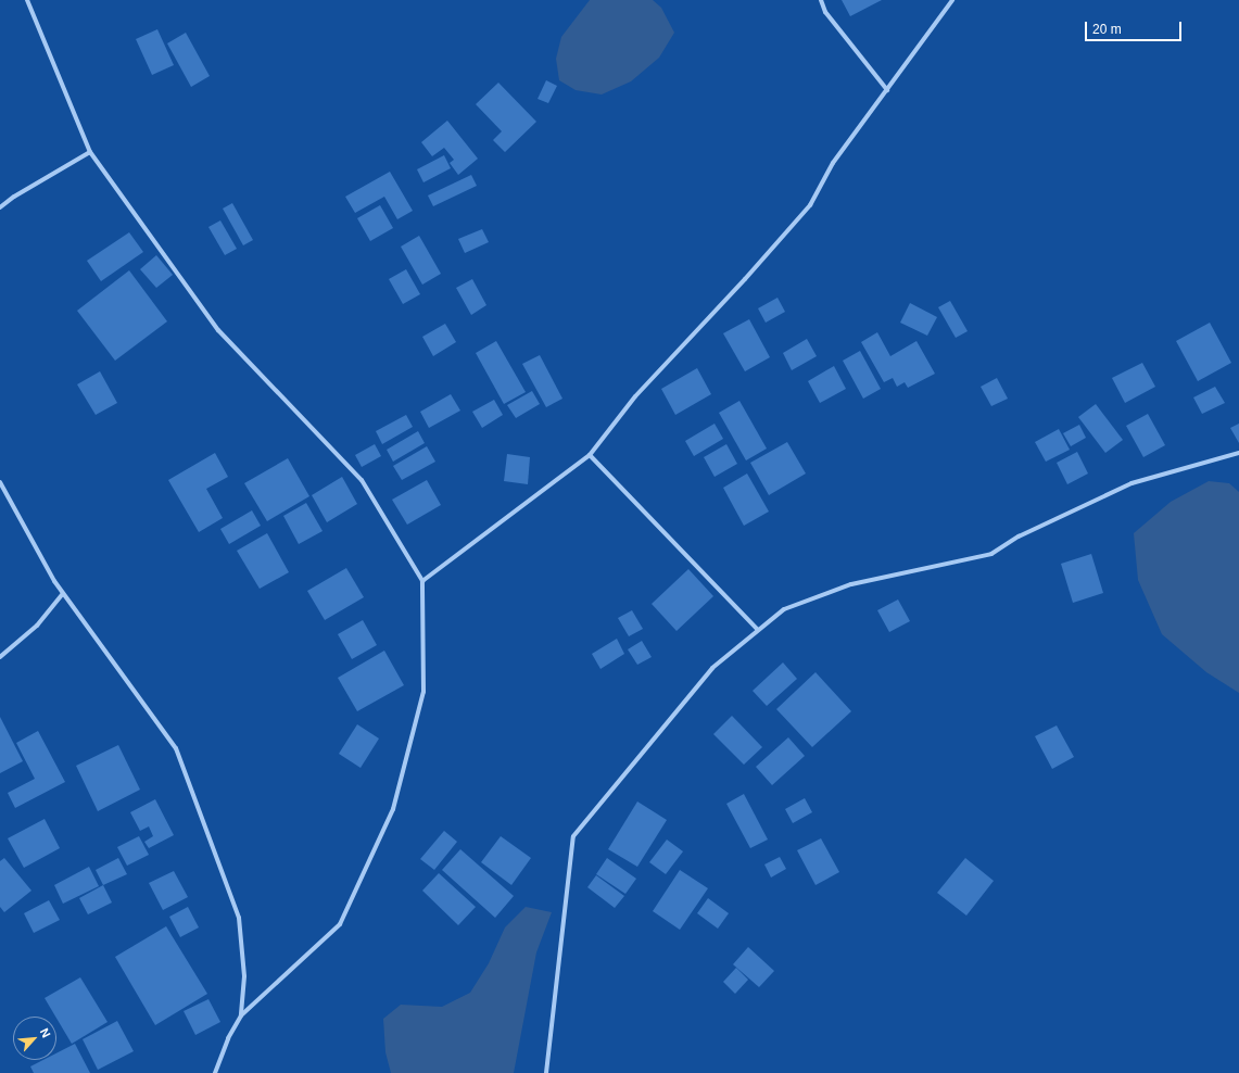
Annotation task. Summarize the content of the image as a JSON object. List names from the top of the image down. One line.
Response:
{"scale_bar":"20 m","north":"top right"}
